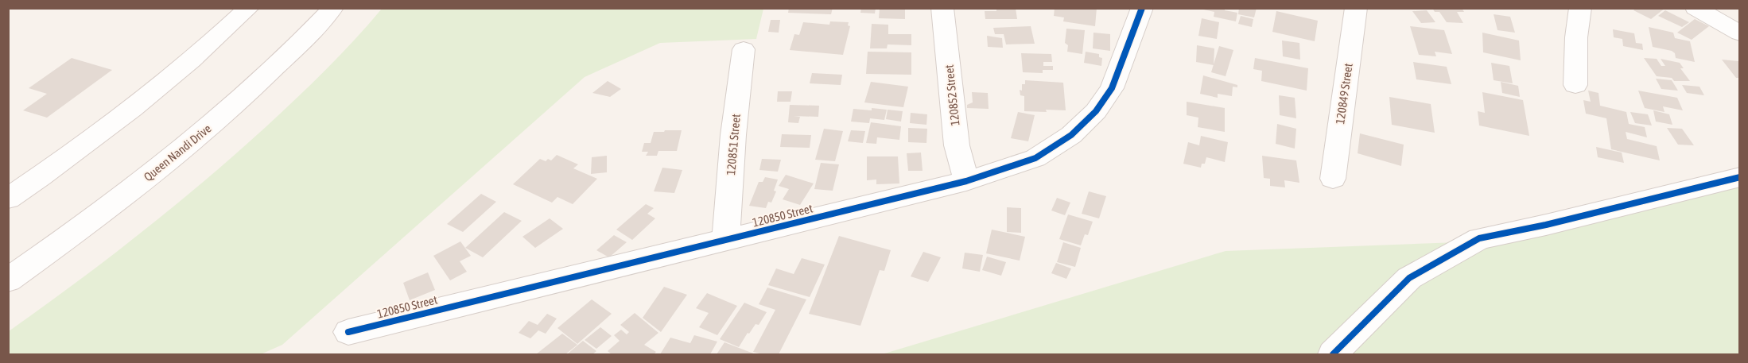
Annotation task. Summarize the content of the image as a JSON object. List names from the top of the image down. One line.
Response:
{"streets":{"street":["120849 Street","120852 Street","120851 Street","Queen Nandi Drive","120850 Street"]},"crossings":[["120852 Street","120850 Street"],["120851 Street","120850 Street"]]}
